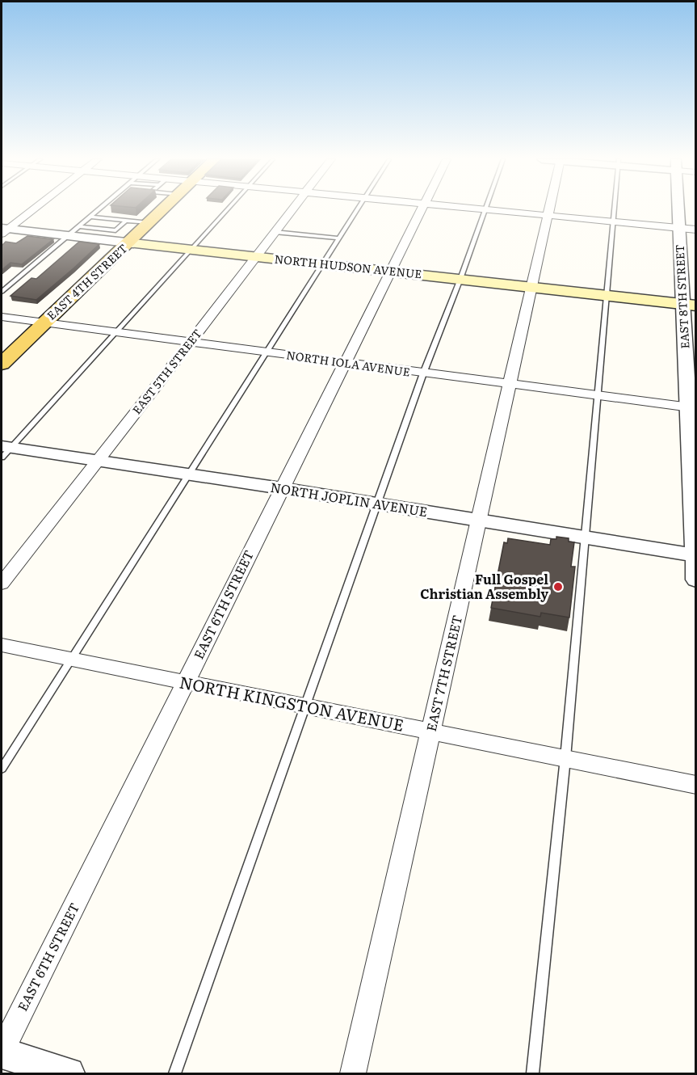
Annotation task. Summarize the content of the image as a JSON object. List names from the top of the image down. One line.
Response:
{"streets":{"main road":["NORTH HUDSON AVENUE","EAST 4TH STREET"],"street":["EAST 8TH STREET","NORTH IOLA AVENUE","EAST 5TH STREET","NORTH JOPLIN AVENUE","EAST 6TH STREET","EAST 7TH STREET","NORTH KINGSTON AVENUE"]},"crossings":[["NORTH HUDSON AVENUE","EAST 4TH STREET"],["NORTH HUDSON AVENUE","EAST 8TH STREET"],["NORTH HUDSON AVENUE","EAST 5TH STREET"],["NORTH HUDSON AVENUE","EAST 6TH STREET"],["NORTH HUDSON AVENUE","EAST 7TH STREET"],["EAST 4TH STREET","NORTH IOLA AVENUE"],["EAST 8TH STREET","NORTH IOLA AVENUE"],["EAST 8TH STREET","NORTH JOPLIN AVENUE"],["NORTH IOLA AVENUE","EAST 5TH STREET"],["NORTH IOLA AVENUE","EAST 6TH STREET"],["NORTH IOLA AVENUE","EAST 7TH STREET"],["EAST 5TH STREET","NORTH JOPLIN AVENUE"],["NORTH JOPLIN AVENUE","EAST 6TH STREET"],["NORTH JOPLIN AVENUE","EAST 7TH STREET"],["EAST 6TH STREET","NORTH KINGSTON AVENUE"],["EAST 7TH STREET","NORTH KINGSTON AVENUE"]],"places":["Full Gospel Christian Assembly"]}
